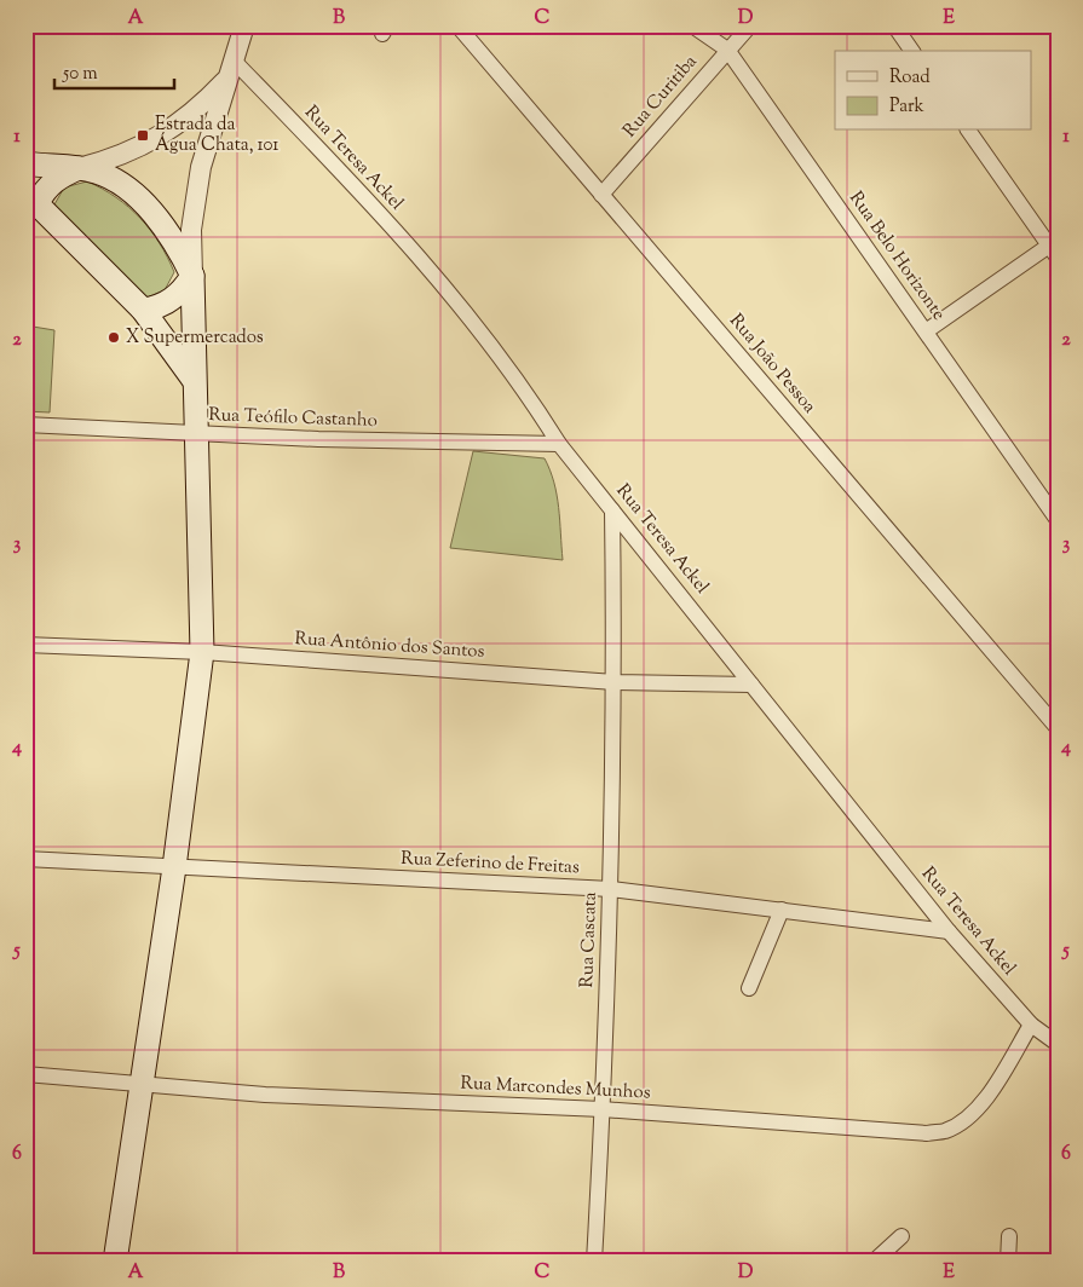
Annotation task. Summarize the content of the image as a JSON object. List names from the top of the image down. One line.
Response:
{"streets":{"street":["Rua Curitiba","Rua Teresa Ackel","Rua Belo Horizonte","Rua João Pessoa","Rua Teófilo Castanho","Rua Antônio dos Santos","Rua Zeferino de Freitas","Rua Cascata","Rua Marcondes Munhos"]},"crossings":[["Rua Curitiba","Rua Belo Horizonte"],["Rua Curitiba","Rua João Pessoa"],["Rua Teresa Ackel","Rua Teófilo Castanho"],["Rua Teresa Ackel","Rua Antônio dos Santos"],["Rua Teresa Ackel","Rua Zeferino de Freitas"],["Rua Teresa Ackel","Rua Cascata"],["Rua Teresa Ackel","Rua Marcondes Munhos"],["Rua Antônio dos Santos","Rua Cascata"],["Rua Zeferino de Freitas","Rua Cascata"],["Rua Cascata","Rua Marcondes Munhos"]],"places":{"transit":["Estrada da Água Chata, 101"],"other":["X Supermercados"]},"legend":["Road","Park"],"scale_bar":"50 m","grid":{"columns":["A","B","C","D","E"],"rows":["1","2","3","4","5","6"]}}
